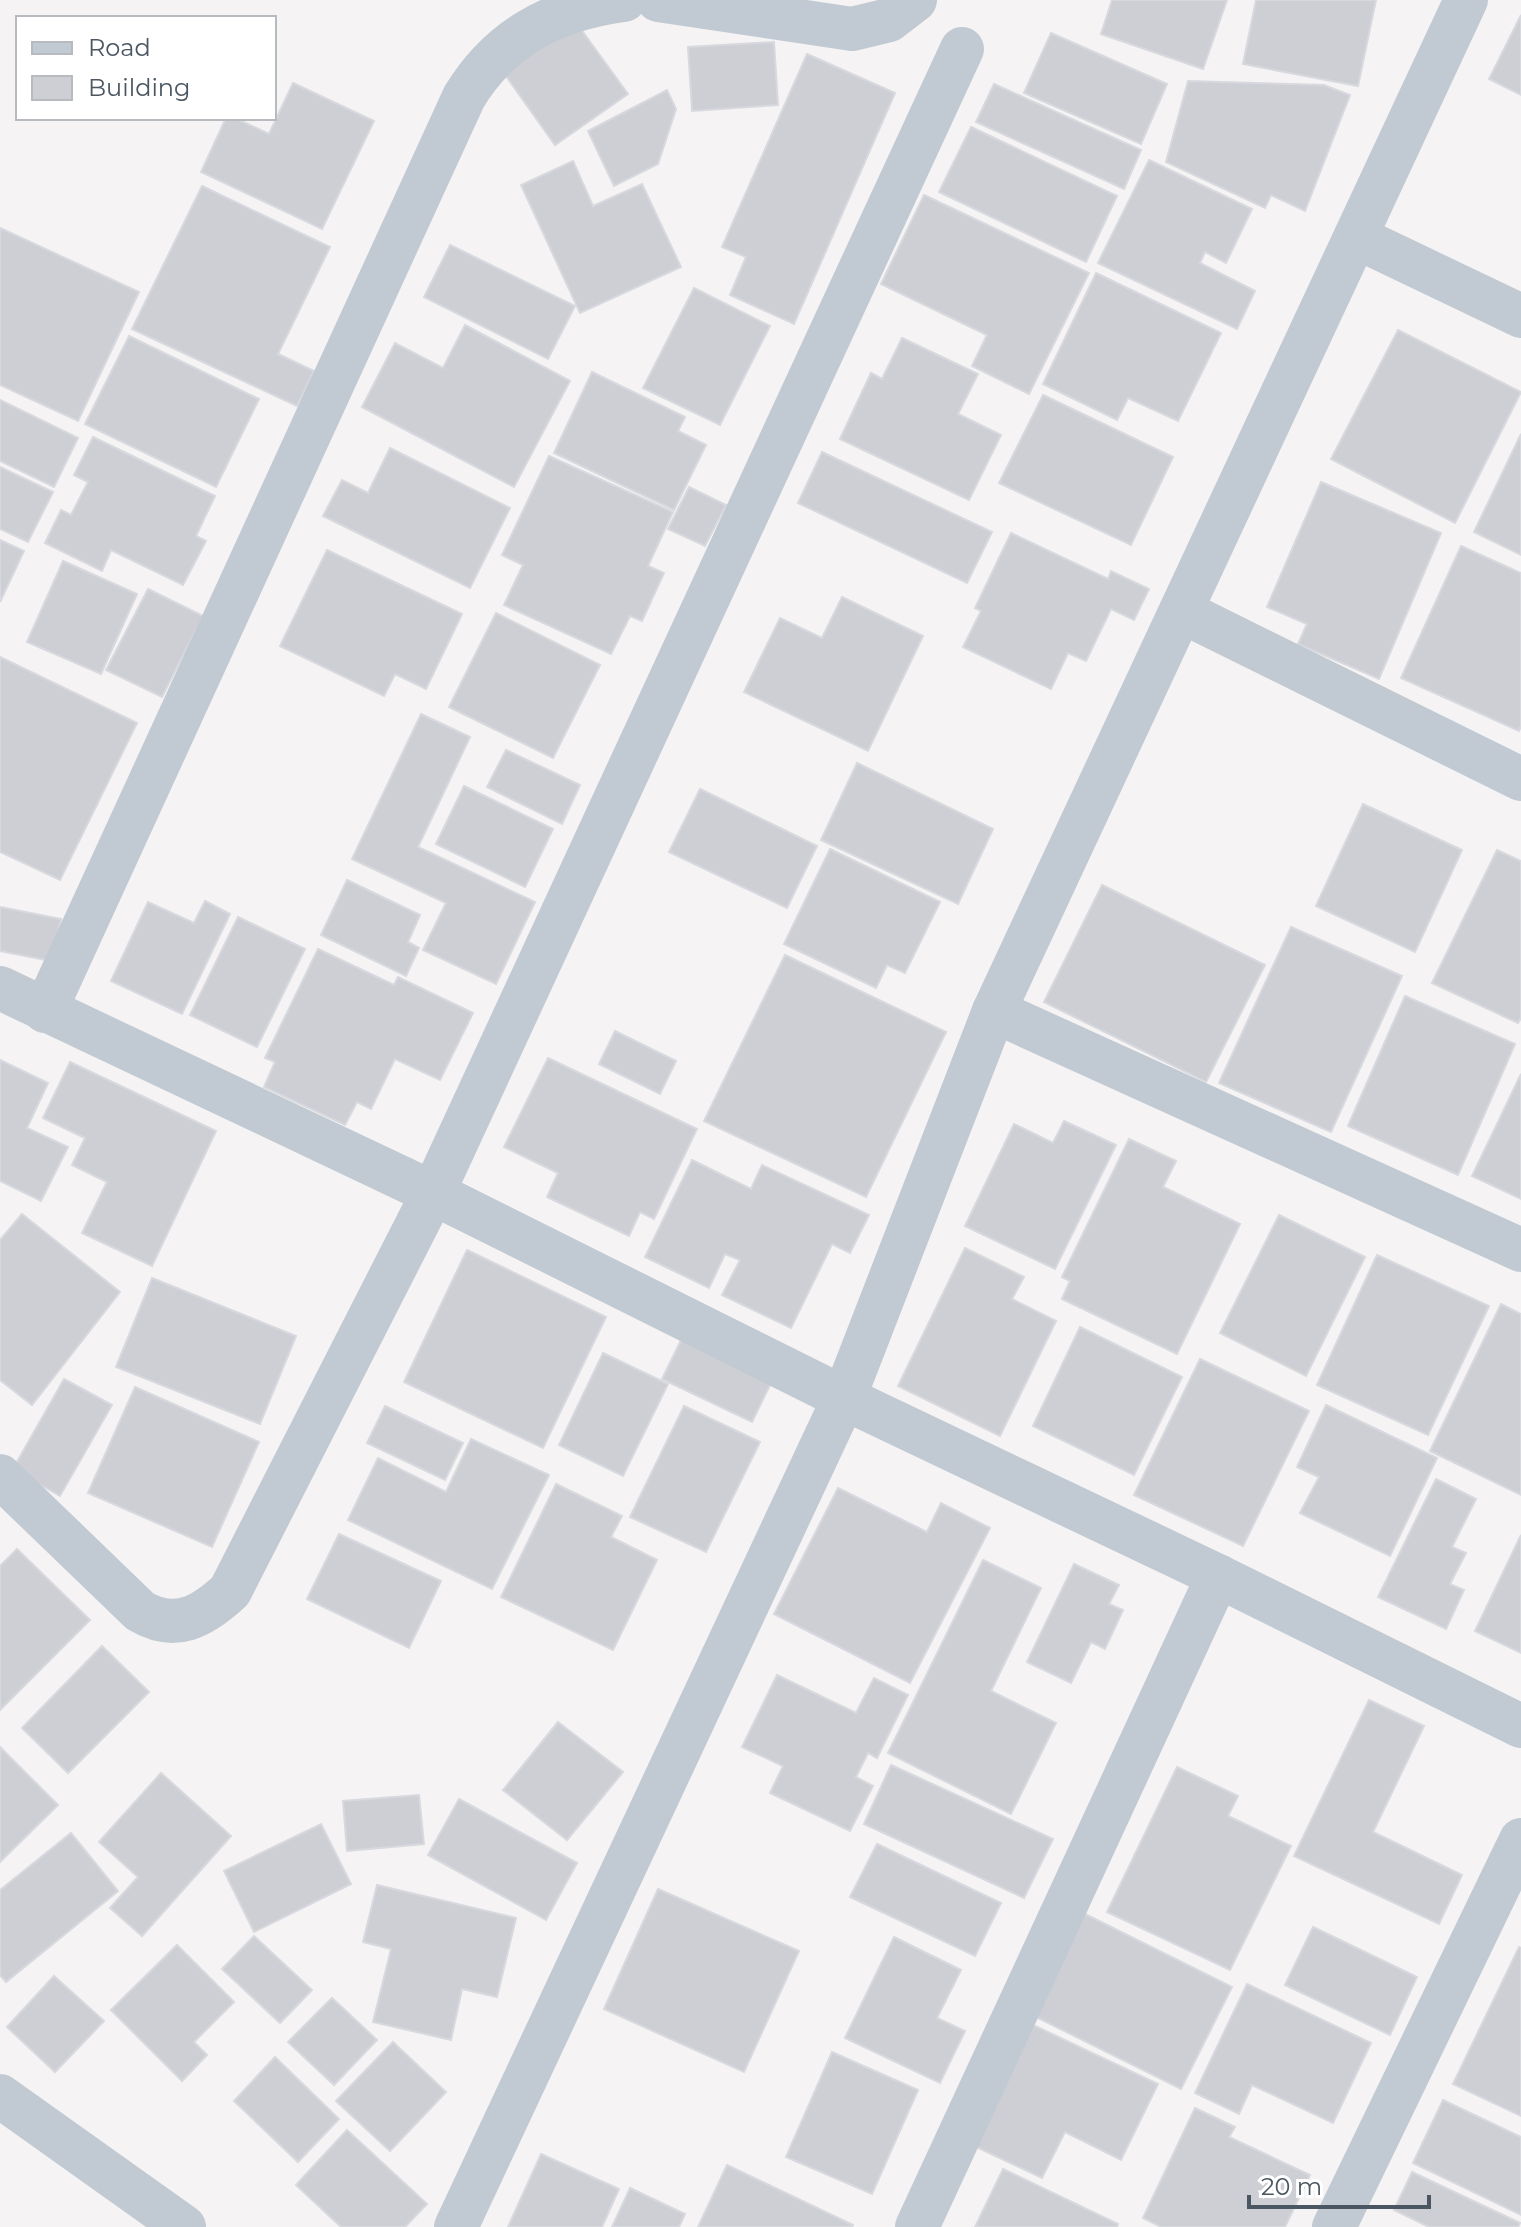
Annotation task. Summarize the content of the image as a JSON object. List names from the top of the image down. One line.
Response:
{"legend":["Road","Building"],"scale_bar":"20 m"}
